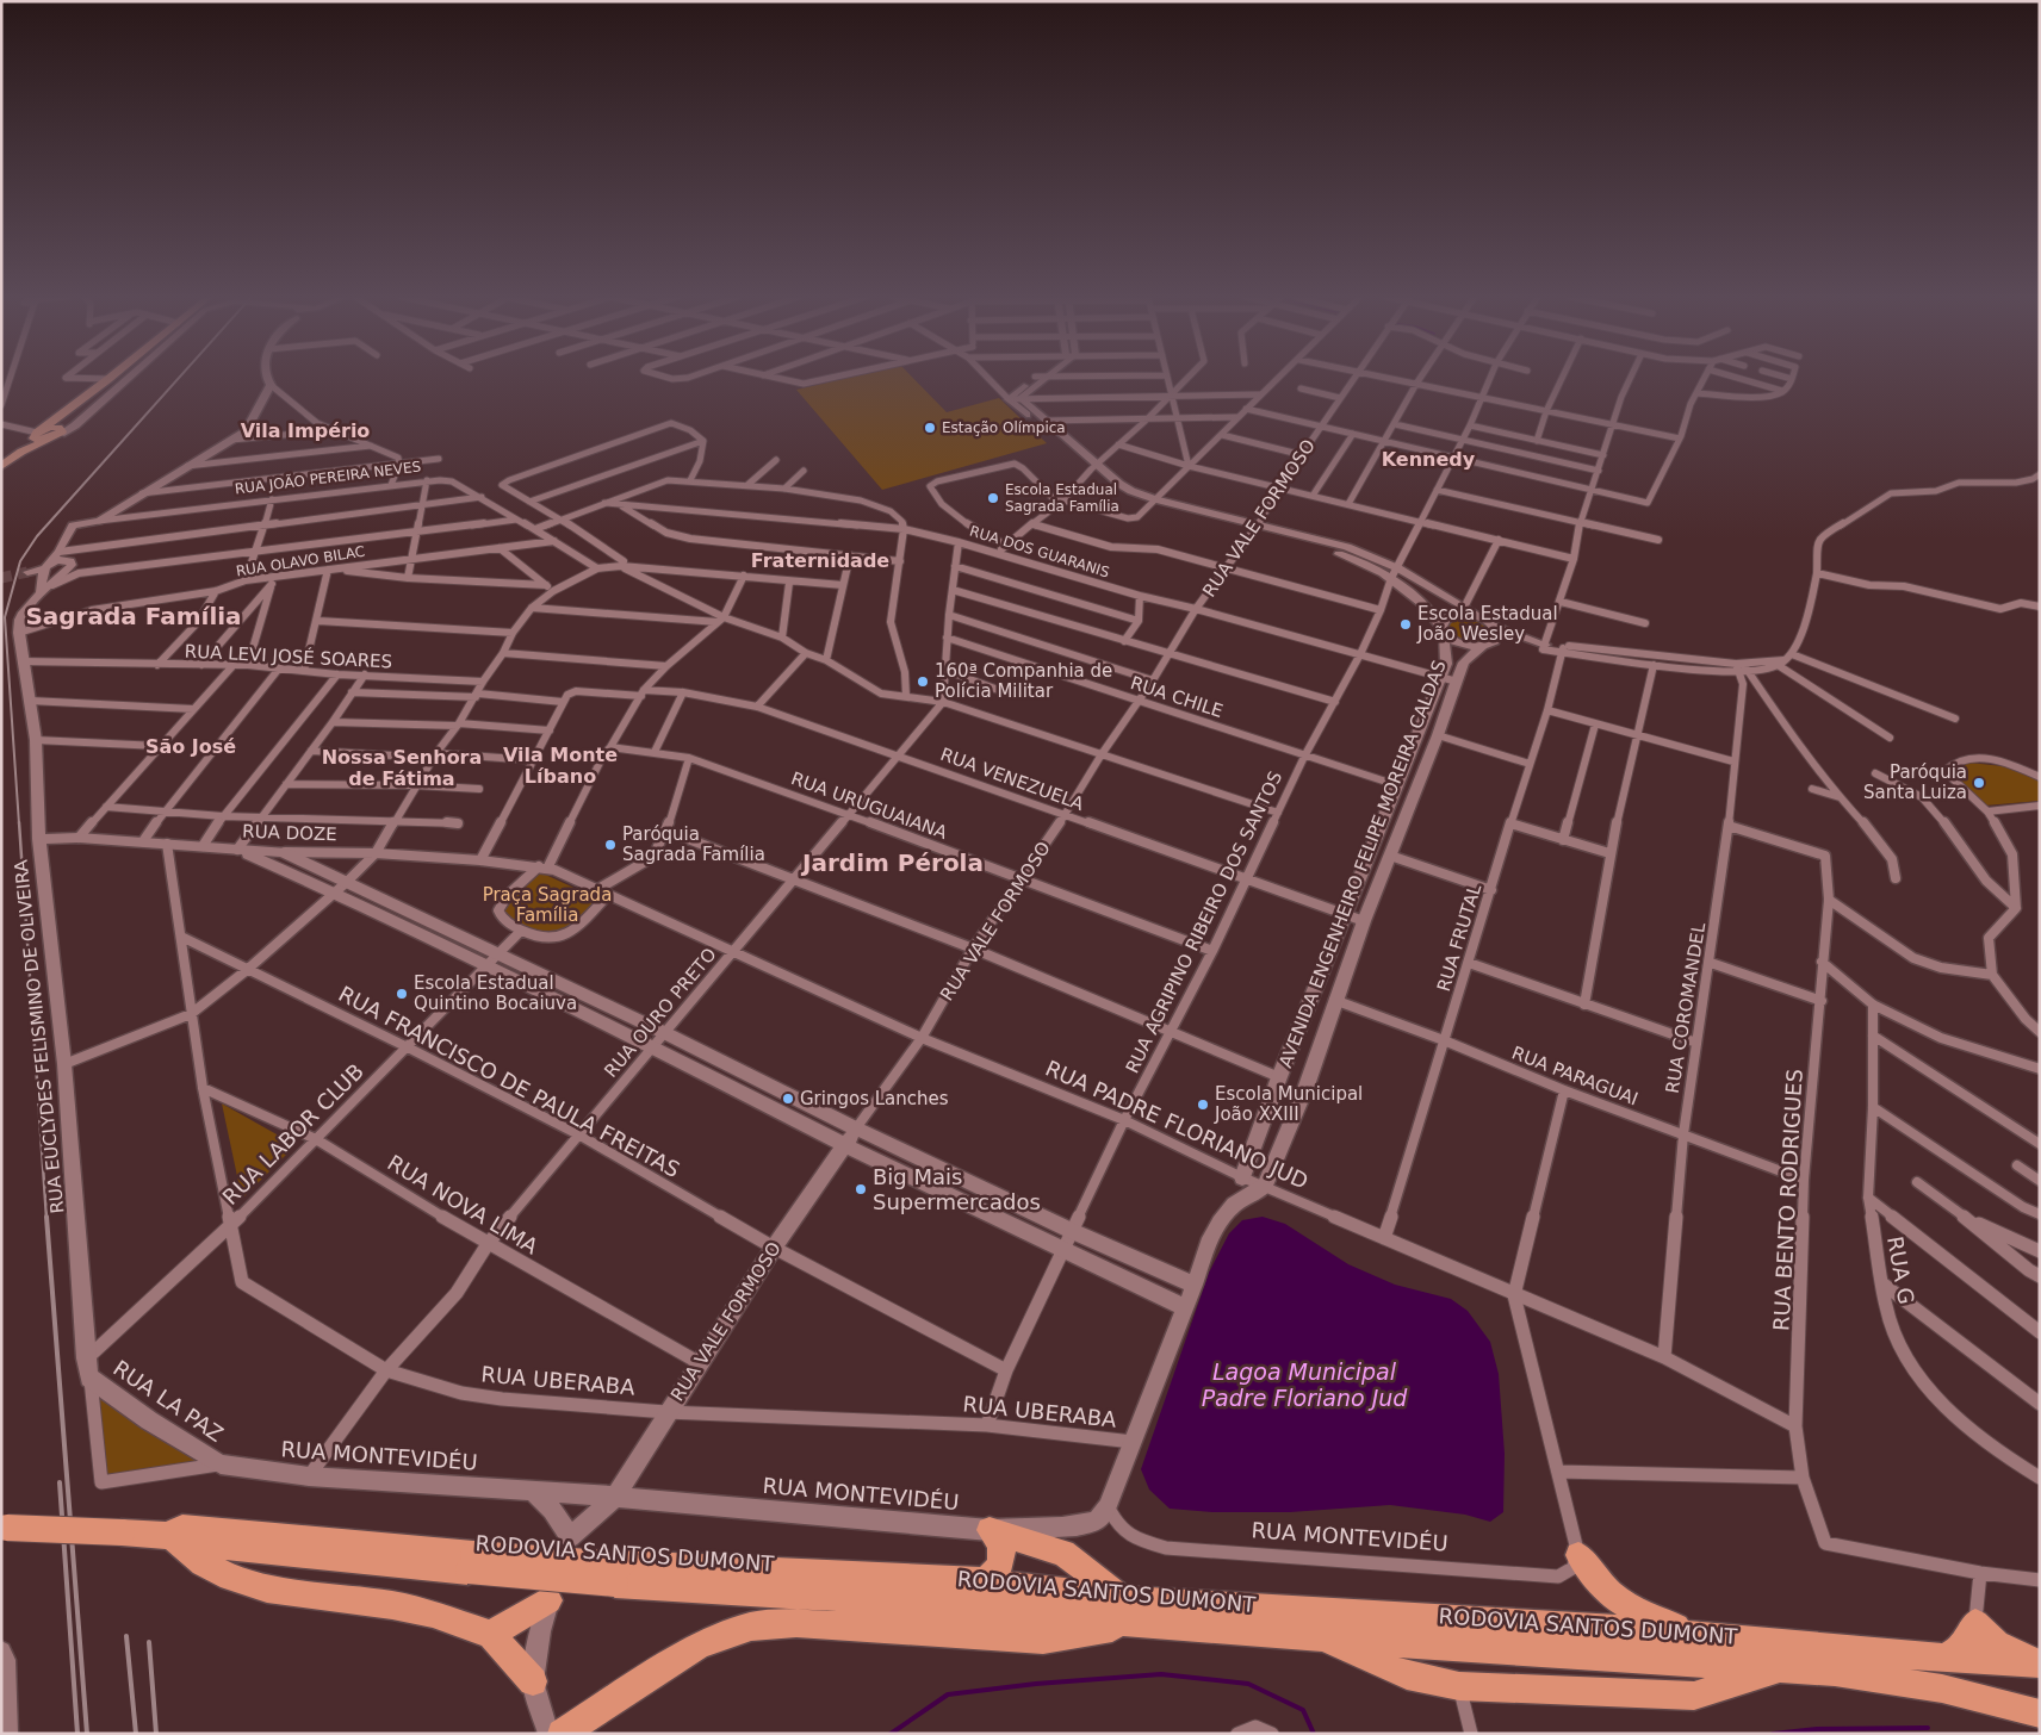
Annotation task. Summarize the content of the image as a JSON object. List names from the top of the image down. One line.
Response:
{"streets":{"highway":["RODOVIA SANTOS DUMONT"],"street":["RUA JOÃO PEREIRA NEVES","RUA VALE FORMOSO","RUA DOS GUARANIS","RUA OLAVO BILAC","RUA LEVI JOSÉ SOARES","RUA CHILE","RUA VENEZUELA","RUA URUGUAIANA","RUA DOZE","AVENIDA ENGENHEIRO FELIPE MOREIRA CALDAS","RUA AGRIPINO RIBEIRO DOS SANTOS","RUA FRUTAL","RUA COROMANDEL","RUA OURO PRETO","RUA EUCLYDES FELISMINO DE OLIVEIRA","RUA PARAGUAI","RUA FRANCISCO DE PAULA FREITAS","RUA PADRE FLORIANO JUD","RUA LABOR CLUB","RUA BENTO RODRIGUES","RUA NOVA LIMA","RUA G","RUA UBERABA","RUA LA PAZ","RUA MONTEVIDÉU"]},"crossings":[["RUA JOÃO PEREIRA NEVES","RUA OLAVO BILAC"],["RUA JOÃO PEREIRA NEVES","RUA EUCLYDES FELISMINO DE OLIVEIRA"],["RUA VALE FORMOSO","RUA DOS GUARANIS"],["RUA VALE FORMOSO","RUA CHILE"],["RUA VALE FORMOSO","RUA VENEZUELA"],["RUA VALE FORMOSO","RUA URUGUAIANA"],["RUA VALE FORMOSO","AVENIDA ENGENHEIRO FELIPE MOREIRA CALDAS"],["RUA VALE FORMOSO","RUA FRANCISCO DE PAULA FREITAS"],["RUA VALE FORMOSO","RUA PADRE FLORIANO JUD"],["RUA VALE FORMOSO","RUA NOVA LIMA"],["RUA VALE FORMOSO","RUA UBERABA"],["RUA VALE FORMOSO","RUA MONTEVIDÉU"],["RUA DOS GUARANIS","AVENIDA ENGENHEIRO FELIPE MOREIRA CALDAS"],["RUA DOS GUARANIS","RUA AGRIPINO RIBEIRO DOS SANTOS"],["RUA OLAVO BILAC","RUA EUCLYDES FELISMINO DE OLIVEIRA"],["RUA LEVI JOSÉ SOARES","RUA EUCLYDES FELISMINO DE OLIVEIRA"],["RUA CHILE","AVENIDA ENGENHEIRO FELIPE MOREIRA CALDAS"],["RUA CHILE","RUA AGRIPINO RIBEIRO DOS SANTOS"],["RUA VENEZUELA","AVENIDA ENGENHEIRO FELIPE MOREIRA CALDAS"],["RUA VENEZUELA","RUA AGRIPINO RIBEIRO DOS SANTOS"],["RUA VENEZUELA","RUA OURO PRETO"],["RUA URUGUAIANA","RUA AGRIPINO RIBEIRO DOS SANTOS"],["RUA URUGUAIANA","RUA OURO PRETO"],["RUA DOZE","RUA EUCLYDES FELISMINO DE OLIVEIRA"],["RUA DOZE","RUA PADRE FLORIANO JUD"],["RUA DOZE","RUA UBERABA"],["AVENIDA ENGENHEIRO FELIPE MOREIRA CALDAS","RUA AGRIPINO RIBEIRO DOS SANTOS"],["AVENIDA ENGENHEIRO FELIPE MOREIRA CALDAS","RUA PARAGUAI"],["AVENIDA ENGENHEIRO FELIPE MOREIRA CALDAS","RUA PADRE FLORIANO JUD"],["RUA AGRIPINO RIBEIRO DOS SANTOS","RUA FRANCISCO DE PAULA FREITAS"],["RUA AGRIPINO RIBEIRO DOS SANTOS","RUA PADRE FLORIANO JUD"],["RUA AGRIPINO RIBEIRO DOS SANTOS","RUA UBERABA"],["RUA FRUTAL","RUA PARAGUAI"],["RUA FRUTAL","RUA PADRE FLORIANO JUD"],["RUA COROMANDEL","RUA PARAGUAI"],["RUA COROMANDEL","RUA PADRE FLORIANO JUD"],["RUA COROMANDEL","RUA BENTO RODRIGUES"],["RUA OURO PRETO","RUA FRANCISCO DE PAULA FREITAS"],["RUA OURO PRETO","RUA PADRE FLORIANO JUD"],["RUA OURO PRETO","RUA NOVA LIMA"],["RUA OURO PRETO","RUA UBERABA"],["RUA OURO PRETO","RUA MONTEVIDÉU"],["RUA EUCLYDES FELISMINO DE OLIVEIRA","RUA LABOR CLUB"],["RUA EUCLYDES FELISMINO DE OLIVEIRA","RUA LA PAZ"],["RUA EUCLYDES FELISMINO DE OLIVEIRA","RUA MONTEVIDÉU"],["RUA PARAGUAI","RUA BENTO RODRIGUES"],["RUA FRANCISCO DE PAULA FREITAS","RUA LABOR CLUB"],["RUA FRANCISCO DE PAULA FREITAS","RUA UBERABA"],["RUA PADRE FLORIANO JUD","RUA BENTO RODRIGUES"],["RUA LABOR CLUB","RUA NOVA LIMA"],["RUA LABOR CLUB","RUA UBERABA"],["RUA NOVA LIMA","RUA UBERABA"],["RUA LA PAZ","RUA MONTEVIDÉU"]],"districts":["Vila Império","Kennedy","Fraternidade","Sagrada Família","São José","Vila Monte Líbano","Nossa Senhora de Fátima","Jardim Pérola"],"water":["Lagoa Municipal Padre Floriano Jud"],"parks":["Praça Sagrada Família"],"places":["Estação Olímpica","Escola Estadual Sagrada Família","Escola Estadual João Wesley","160ª Companhia de Polícia Militar","Paróquia Santa Luiza","Paróquia Sagrada Família","Escola Estadual Quintino Bocaiuva","Gringos Lanches","Escola Municipal João XXIII","Big Mais Supermercados"]}
